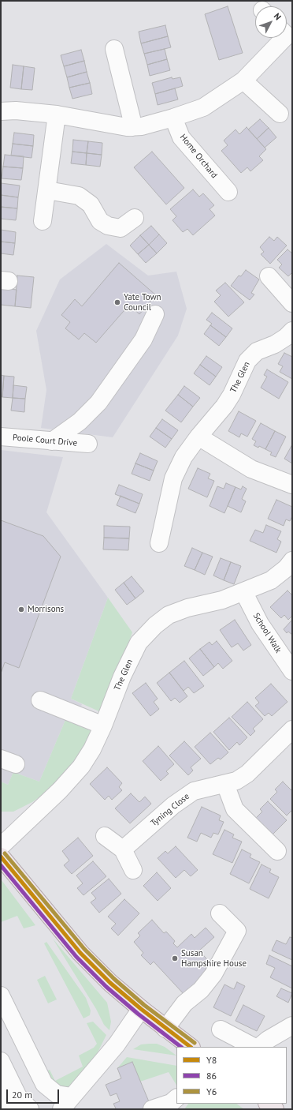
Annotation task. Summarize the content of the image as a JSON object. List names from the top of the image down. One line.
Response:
{"streets":{"street":["Home Orchard","The Glen","Poole Court Drive","School Walk","Tyning Close"]},"crossings":[["The Glen","School Walk"]],"places":["Yate Town Council","Morrisons","Susan Hampshire House"],"lines":["transit line Y6","transit line Y8","transit line 86"],"legend":["Y8","86","Y6"],"scale_bar":"20 m","north":"top right"}
